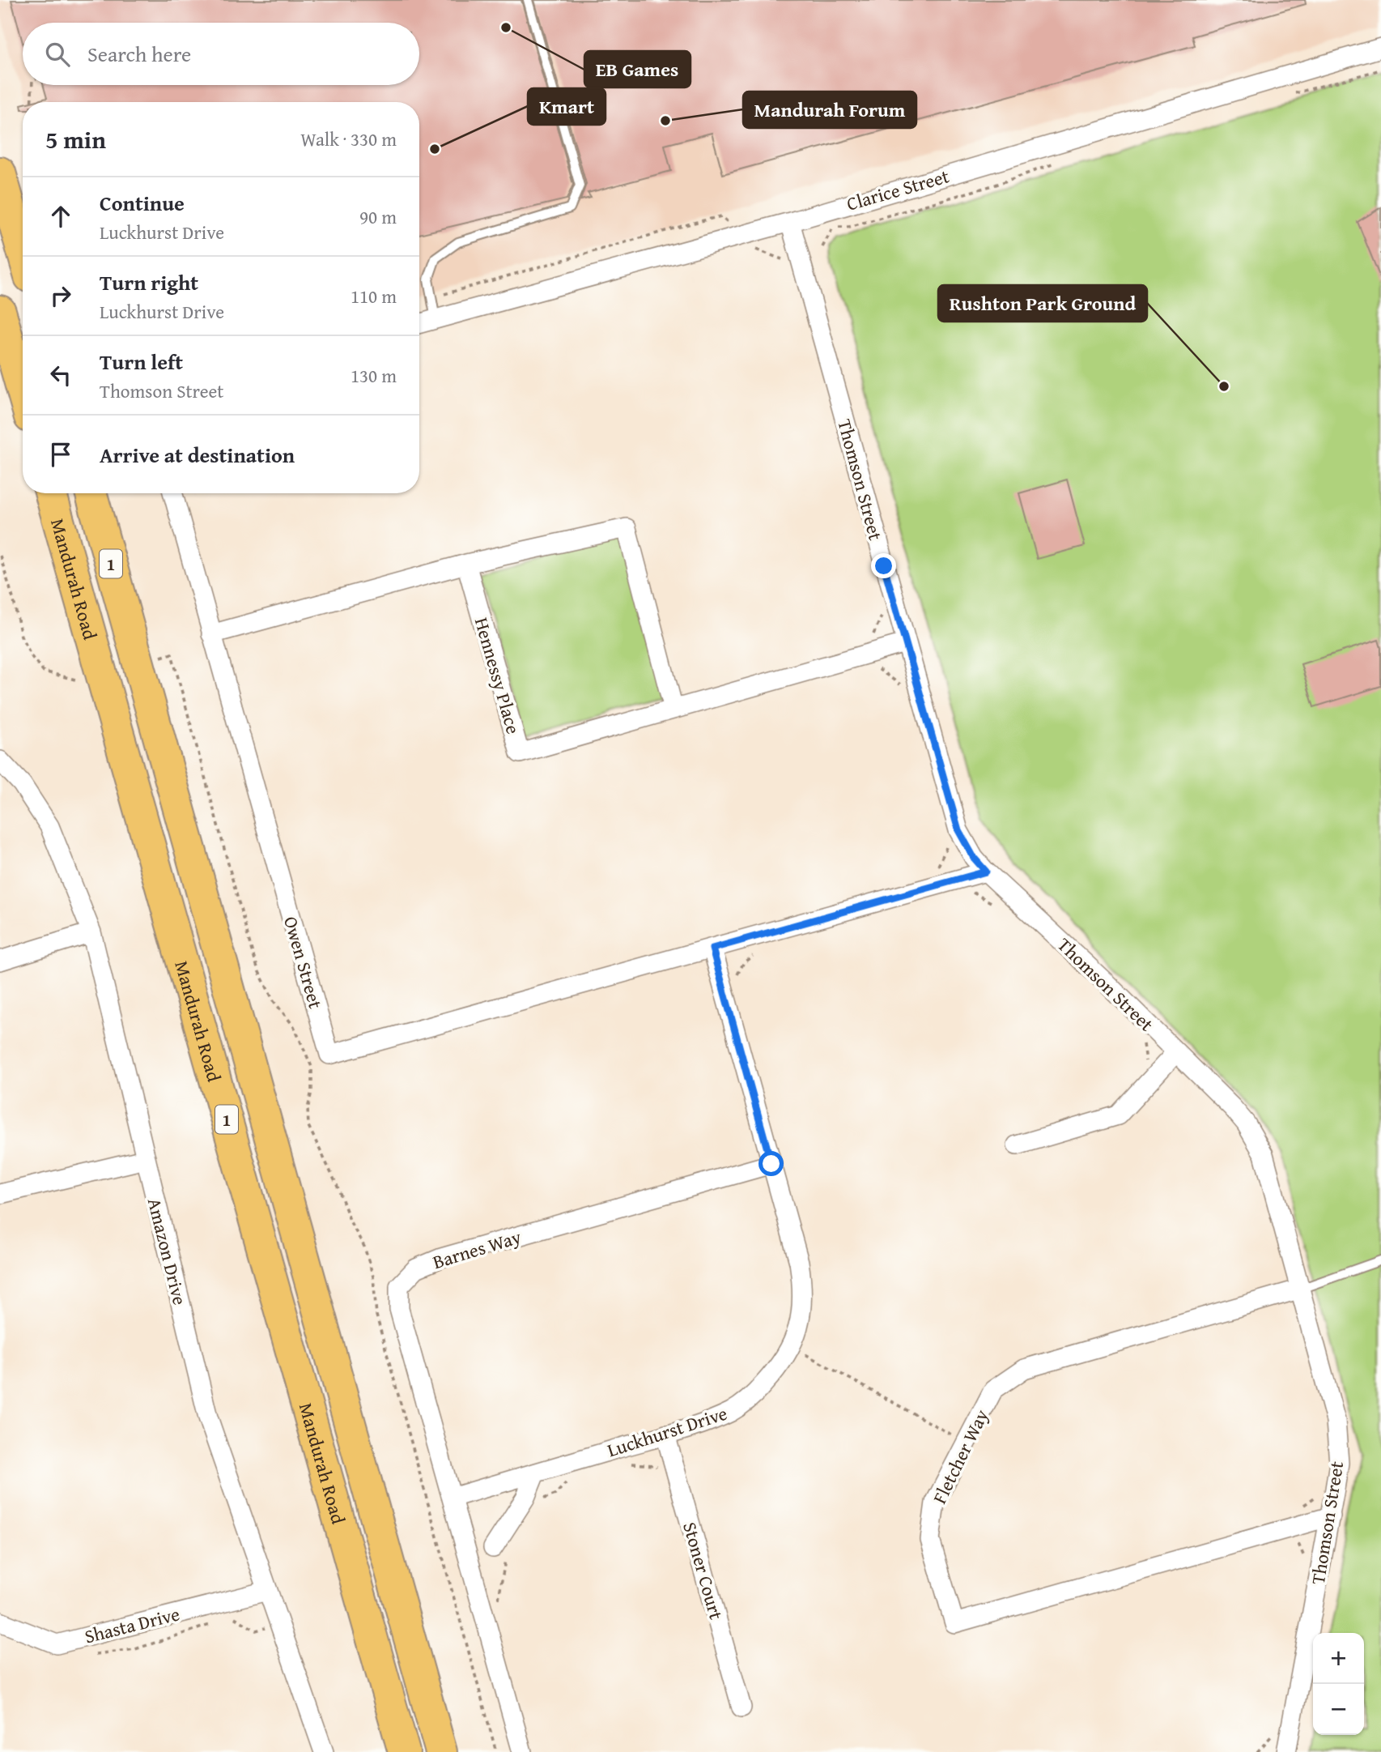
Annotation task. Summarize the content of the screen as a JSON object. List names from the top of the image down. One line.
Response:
{"streets":{"highway":["1","Mandurah Road"],"street":["Clarice Street","Thomson Street","Hennessy Place","Owen Street","Barnes Way","Amazon Drive","Luckhurst Drive","Fletcher Way","Stoner Court","Shasta Drive"]},"crossings":[["Clarice Street","Thomson Street"],["Thomson Street","Hennessy Place"],["Thomson Street","Fletcher Way"],["Owen Street","Luckhurst Drive"],["Barnes Way","Luckhurst Drive"],["Amazon Drive","Shasta Drive"],["Luckhurst Drive","Stoner Court"]],"places":["EB Games","Mandurah Forum","Kmart","Rushton Park Ground"],"page":{"search":"Search here","heading":["5 min","Walk · 330 m"],"list":[["Continue","Luckhurst Drive","90 m"],["Turn right","Luckhurst Drive","110 m"],["Turn left","Thomson Street","130 m"],"Arrive at destination"],"map_buttons":["+","−"]}}
